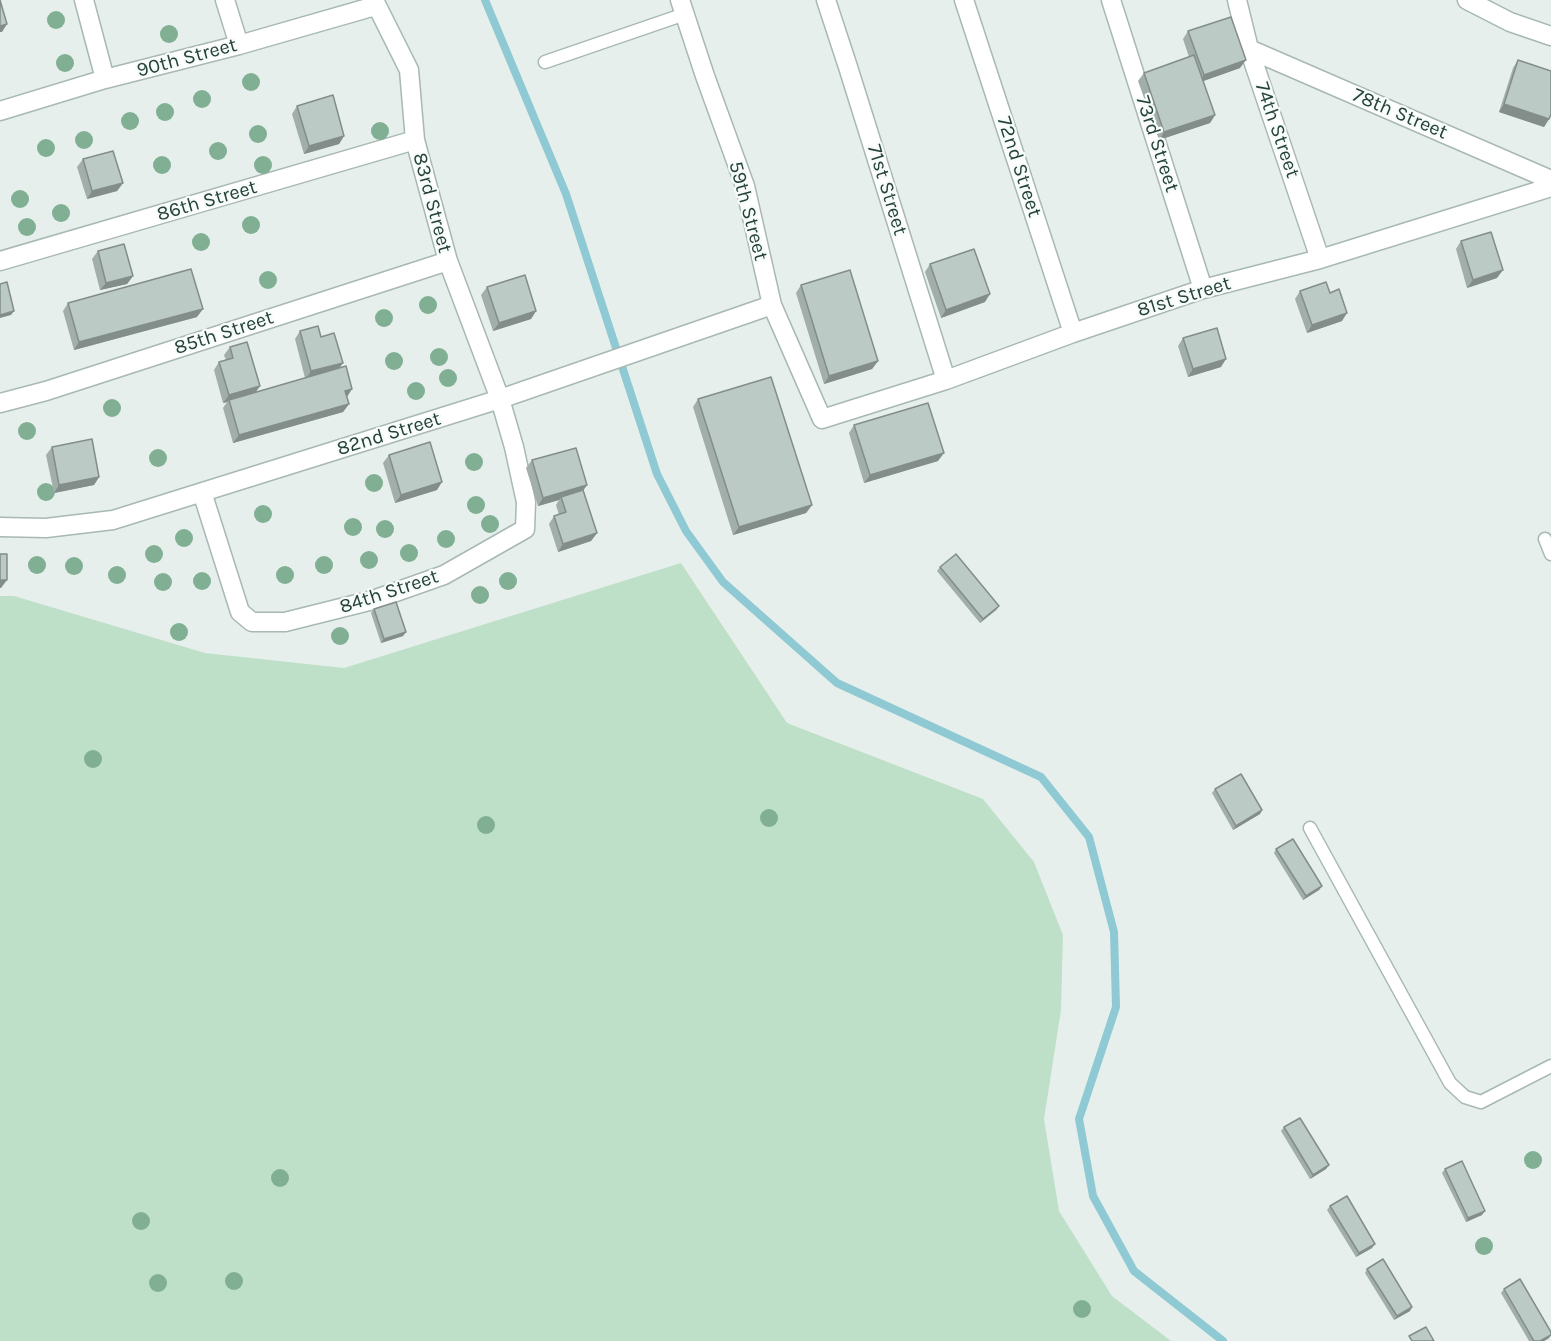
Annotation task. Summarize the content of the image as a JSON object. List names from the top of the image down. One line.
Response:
{"streets":{"street":["90th Street","78th Street","74th Street","73rd Street","72nd Street","71st Street","86th Street","83rd Street","59th Street","81st Street","85th Street","82nd Street","84th Street"]},"crossings":[["90th Street","83rd Street"],["78th Street","74th Street"],["74th Street","81st Street"],["73rd Street","81st Street"],["72nd Street","81st Street"],["71st Street","81st Street"],["86th Street","83rd Street"],["83rd Street","85th Street"],["83rd Street","82nd Street"],["83rd Street","84th Street"],["59th Street","81st Street"],["59th Street","82nd Street"],["82nd Street","84th Street"]]}
